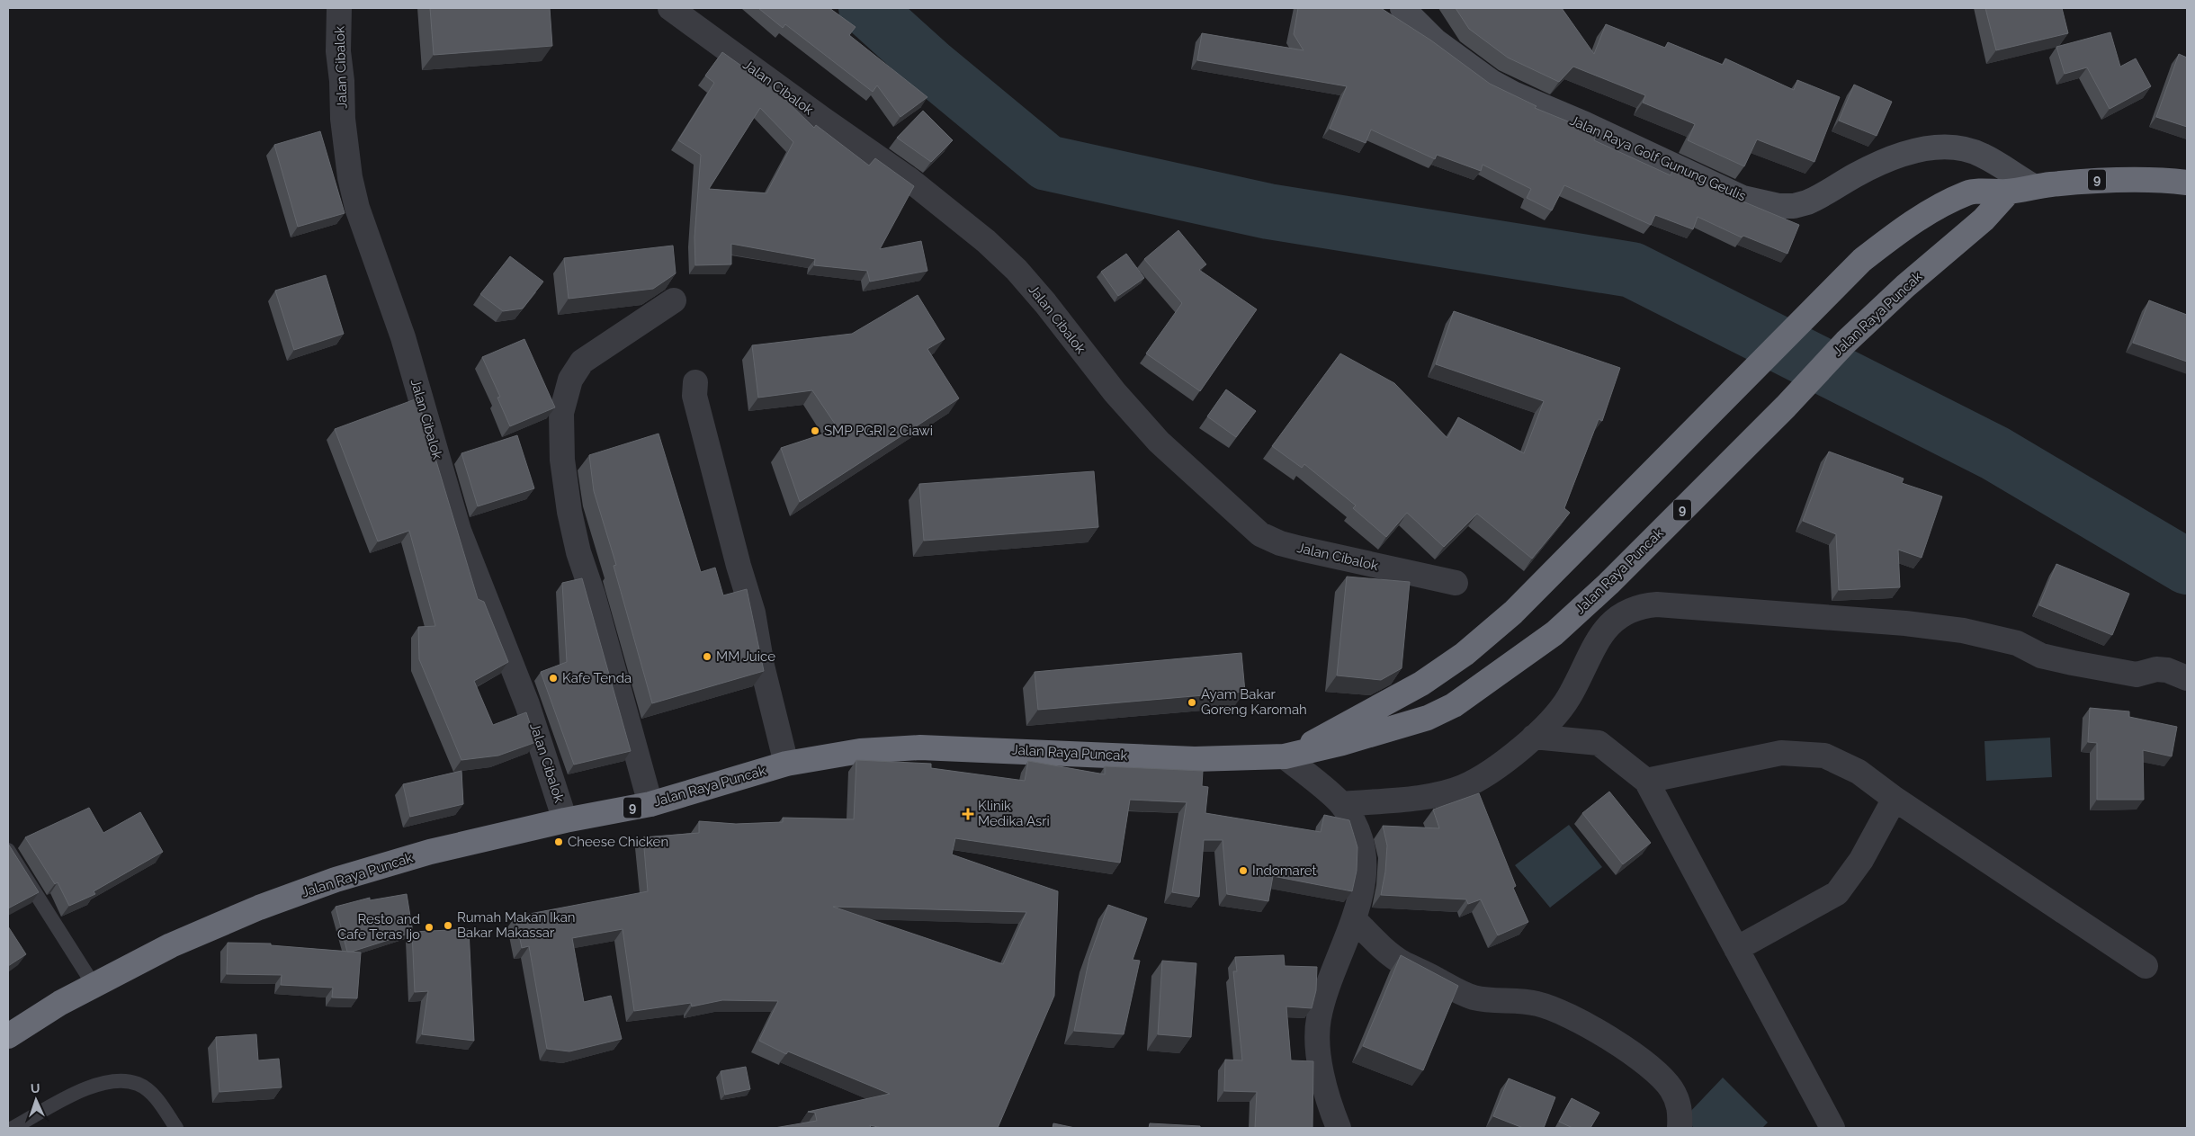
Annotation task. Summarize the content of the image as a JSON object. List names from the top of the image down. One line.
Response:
{"streets":{"highway":["9","Jalan Raya Puncak"],"main road":["Jalan Raya Golf Gunung Geulis"],"street":["Jalan Cibalok"]},"crossings":[["Jalan Cibalok","Jalan Raya Puncak"],["Jalan Raya Golf Gunung Geulis","Jalan Raya Puncak"]],"places":{"other":["SMP PGRI 2 Ciawi","MM Juice","Kafe Tenda","Ayam Bakar Goreng Karomah","Cheese Chicken","Indomaret","Rumah Makan Ikan Bakar Makassar","Resto and Cafe Teras Ijo"],"health":["Klinik Medika Asri"]},"north":"top"}
